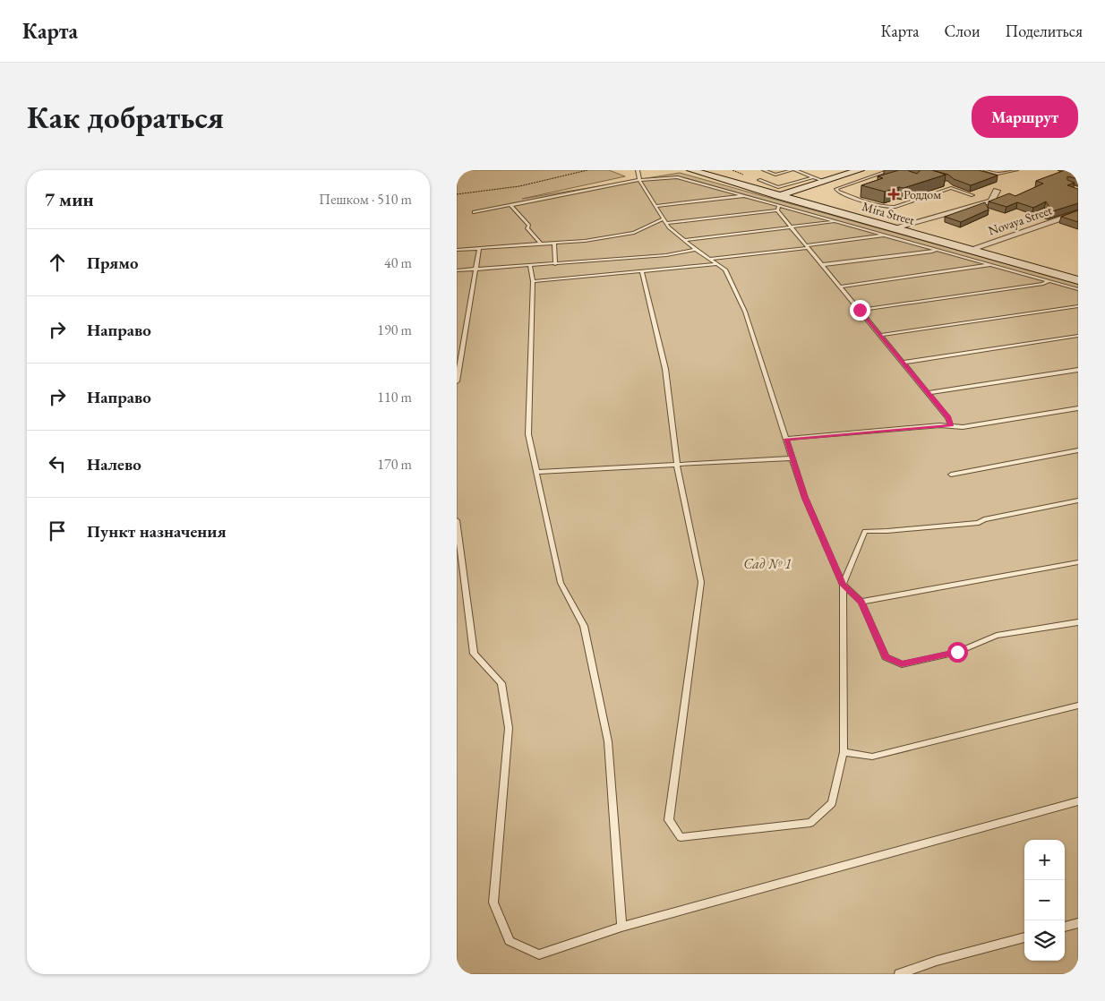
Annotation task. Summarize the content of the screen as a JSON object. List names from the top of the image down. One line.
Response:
{"streets":{"main road":["Mira Street"],"street":["Novaya Street"]},"crossings":[["Mira Street","Novaya Street"]],"parks":["Сад № 1"],"places":{"health":["Роддом"]},"page":{"header":"Карта","nav":["Карта","Слои","Поделиться"],"buttons":"Маршрут","title":"Как добраться","heading":["7 мин","Пешком · 510 m"],"list":[["Прямо","40 m"],["Направо","190 m"],["Направо","110 m"],["Налево","170 m"],"Пункт назначения"],"map_buttons":["+","−"]}}
